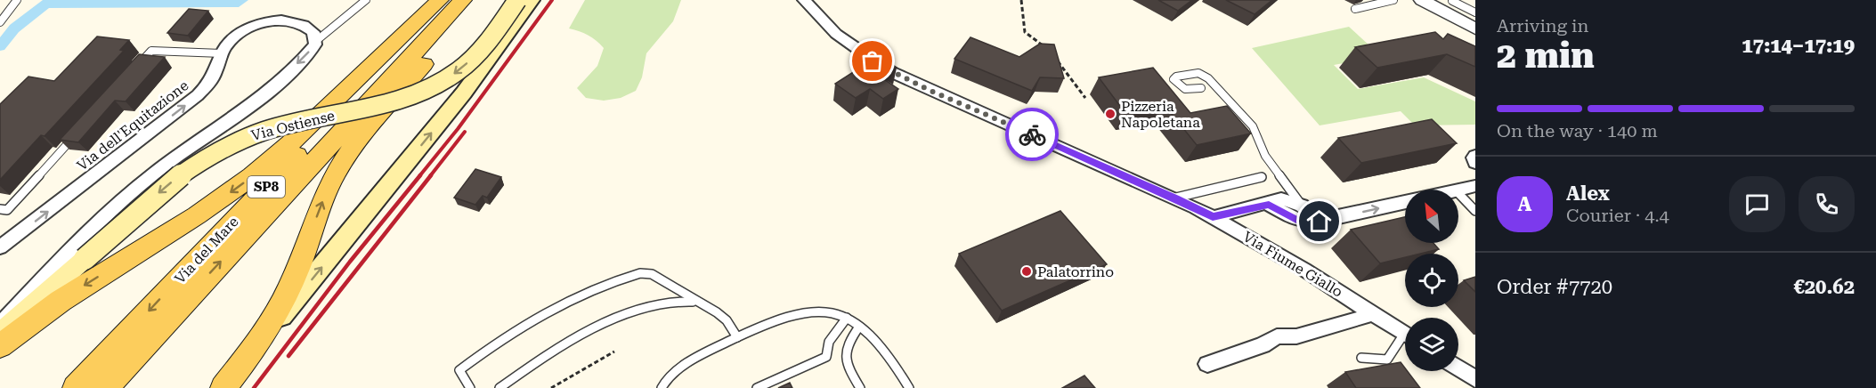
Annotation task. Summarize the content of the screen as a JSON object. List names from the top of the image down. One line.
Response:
{"streets":{"main road":["Via Ostiense","SP8","Via del Mare"],"street":["Via dell'Equitazione","Via Fiume Giallo"]},"places":["Pizzeria Napoletana","Palatorrino"],"north":"top left","page":{"heading":["2 min","Arriving in","17:14–17:19"],"panel":["Alex","Courier · 4.4","Order #7720","€20.62"],"bar":"On the way · 140 m","round":"A"}}
